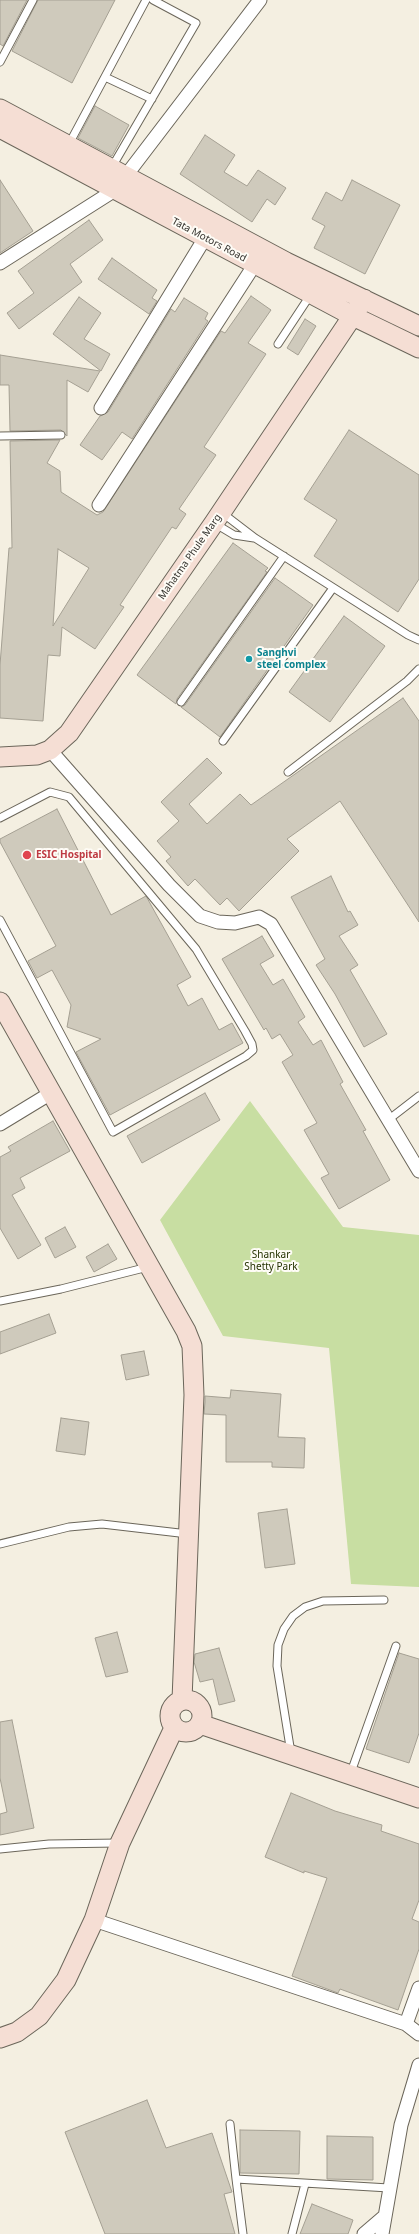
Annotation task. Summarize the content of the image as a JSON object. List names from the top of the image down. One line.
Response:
{"streets":{"street":["Tata Motors Road","Mahatma Phule Marg"]},"crossings":[["Tata Motors Road","Mahatma Phule Marg"]],"parks":["Shankar Shetty Park"],"places":["Sanghvi steel complex","ESIC Hospital"]}
